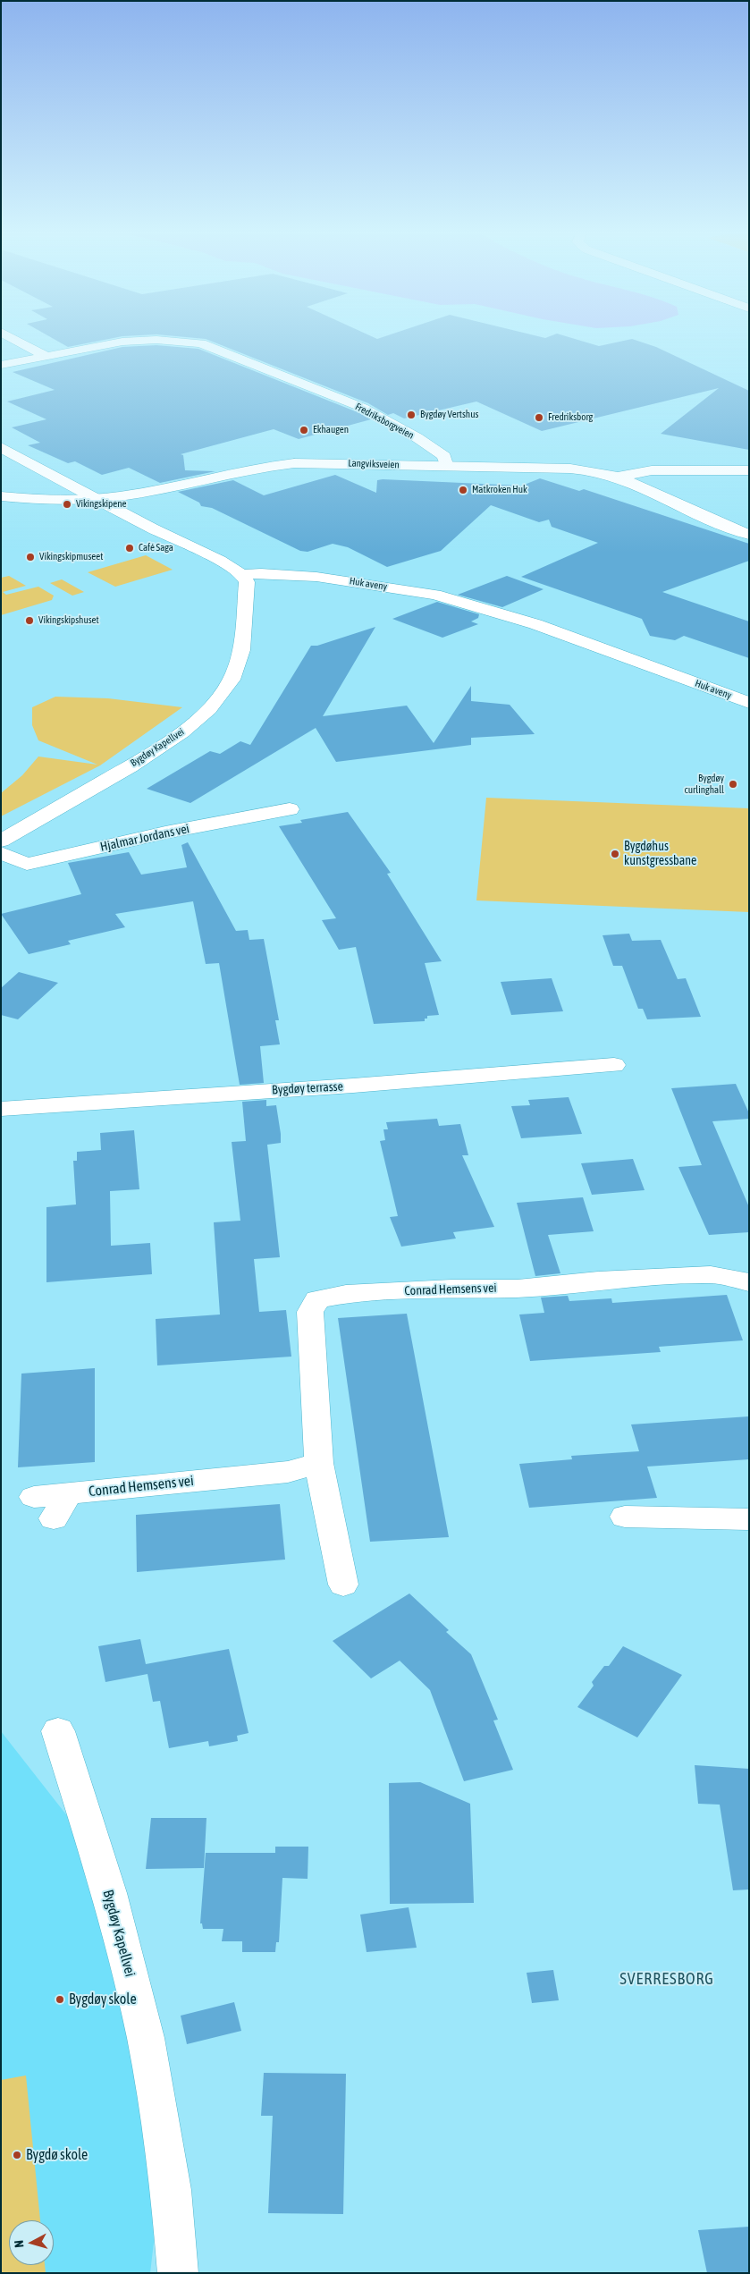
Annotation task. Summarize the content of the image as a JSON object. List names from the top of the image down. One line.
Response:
{"streets":{"street":["Fredriksborgveien","Langviksveien","Huk aveny","Bygdøy Kapellvei","Hjalmar Jordans vei","Bygdøy terrasse","Conrad Hemsens vei"]},"crossings":[["Fredriksborgveien","Langviksveien"],["Huk aveny","Bygdøy Kapellvei"]],"districts":["SVERRESBORG"],"places":["Bygdøy Vertshus","Fredriksborg","Ekhaugen","Matkroken Huk","Vikingskipene","Café Saga","Vikingskipmuseet","Vikingskipshuset","Bygdøy curlinghall","Bygdøhus kunstgressbane","Bygdøy skole","Bygdø skole"],"north":"left"}
